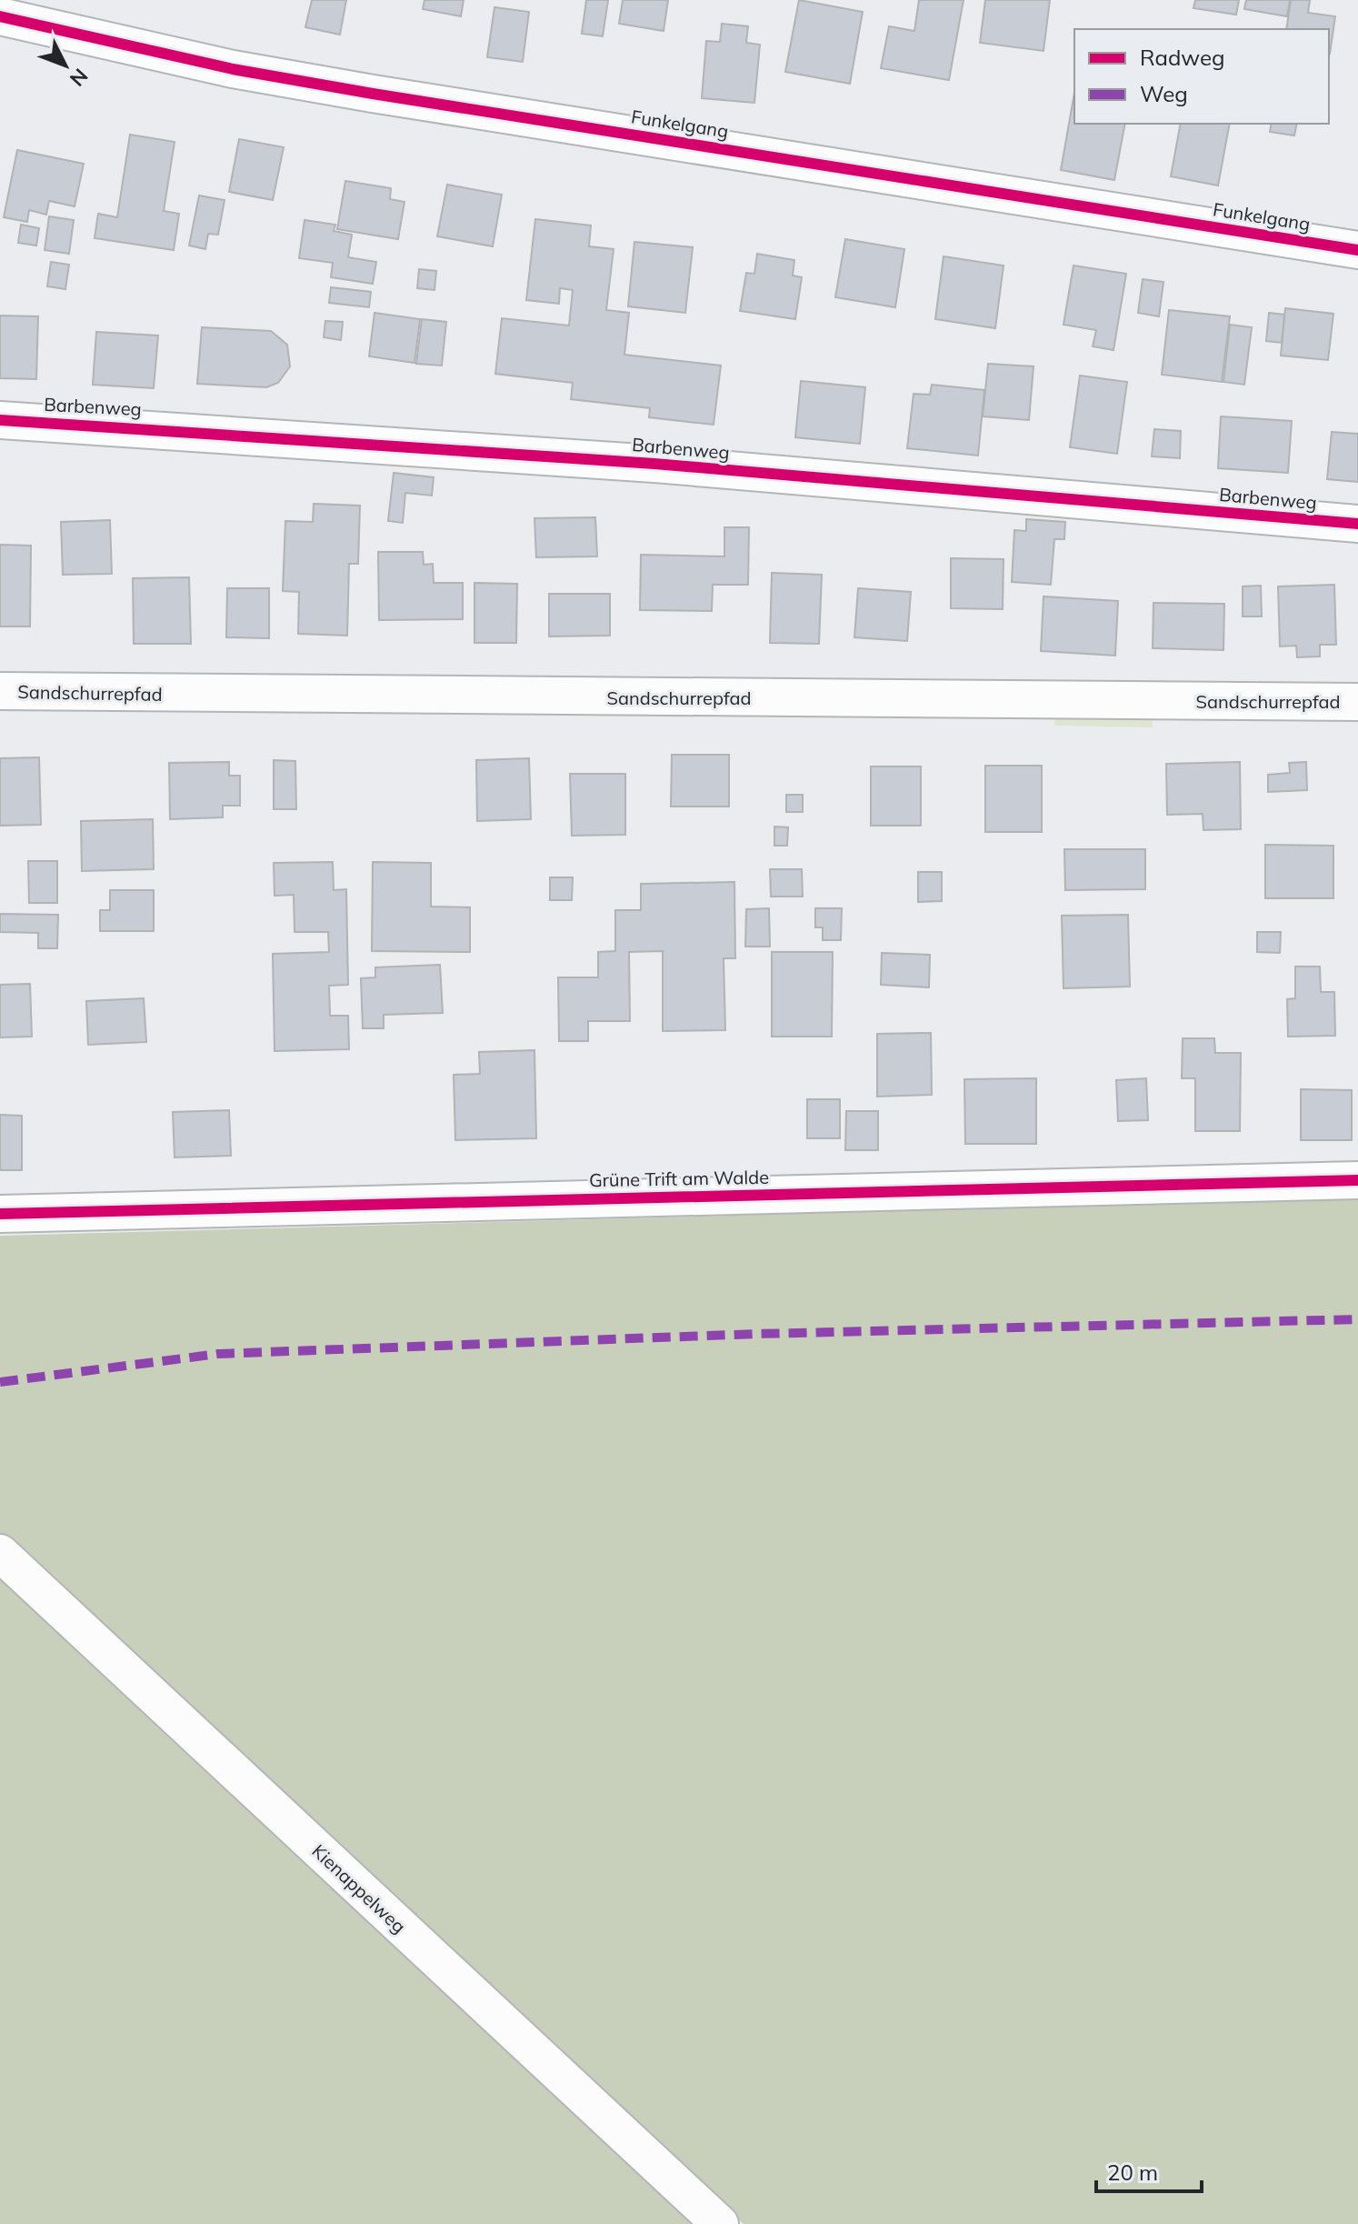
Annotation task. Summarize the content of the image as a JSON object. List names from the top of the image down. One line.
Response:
{"streets":{"street":["Funkelgang","Barbenweg","Sandschurrepfad","Grüne Trift am Walde","Kienappelweg"]},"legend":["Radweg","Weg"],"scale_bar":"20 m","north":"bottom right"}
